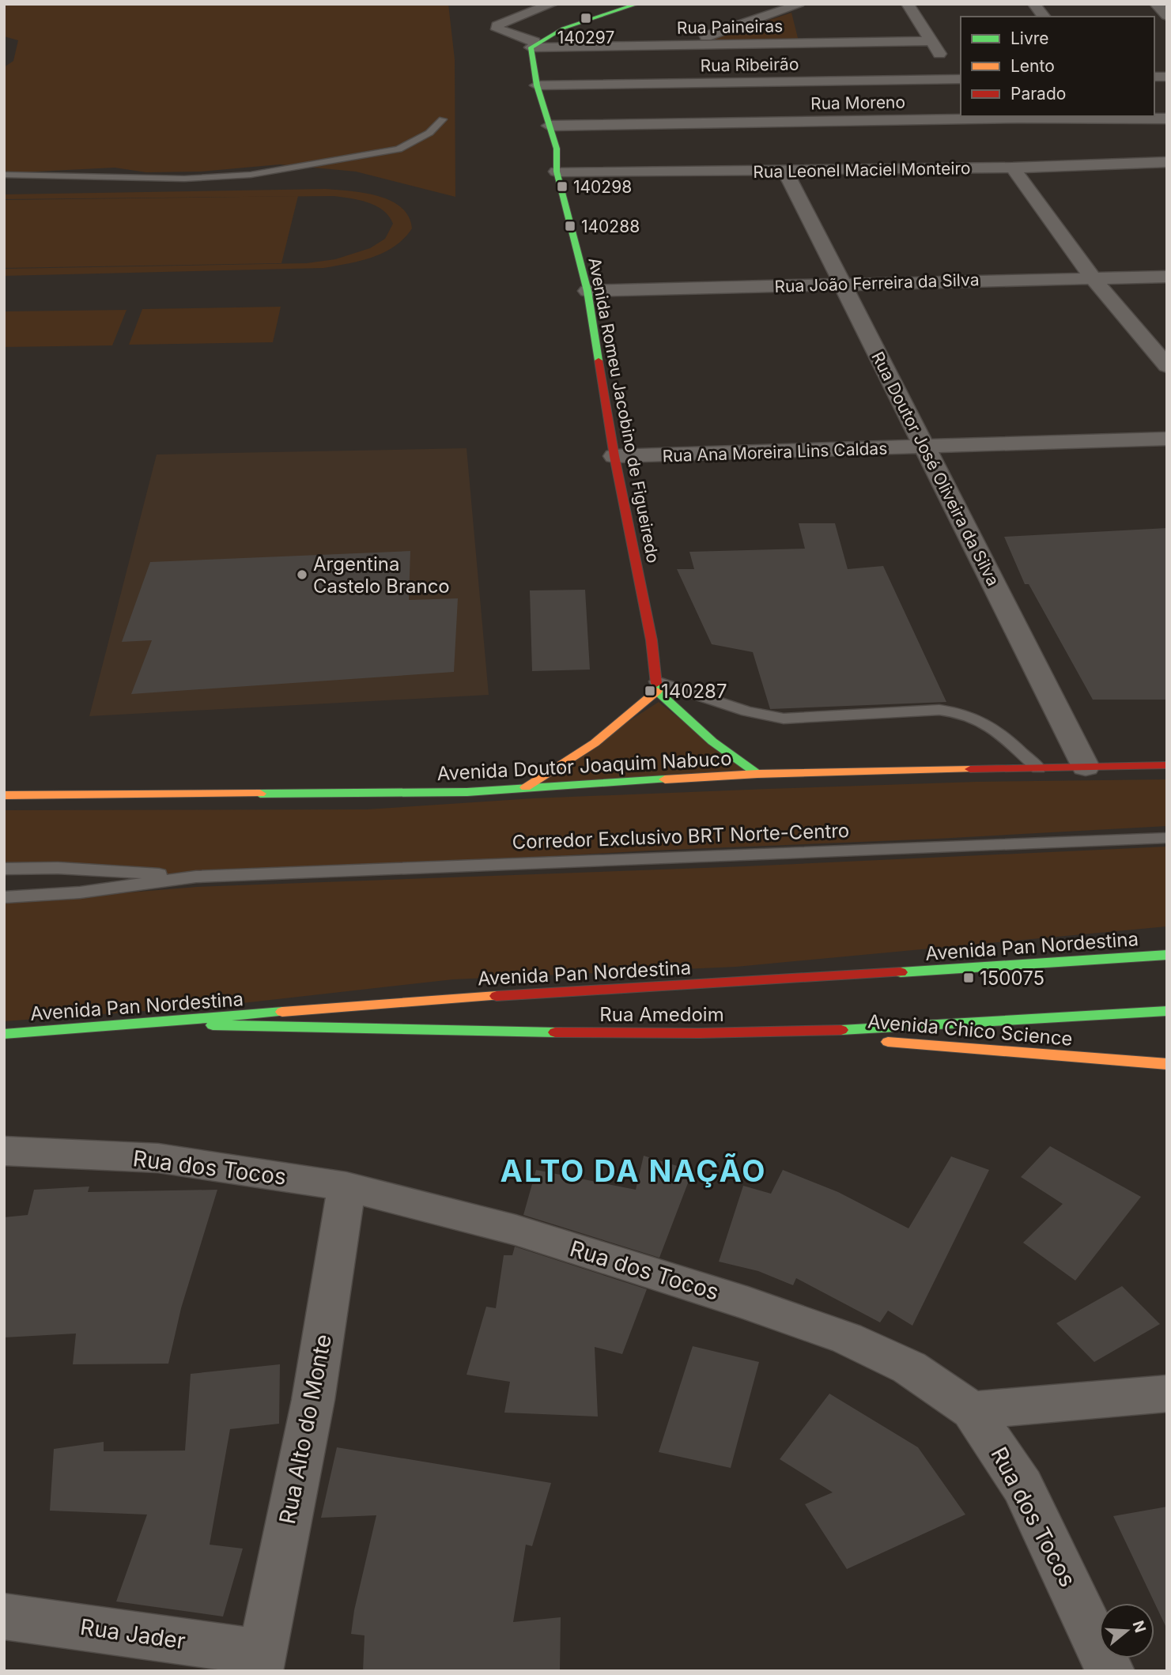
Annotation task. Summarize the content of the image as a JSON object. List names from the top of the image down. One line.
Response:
{"streets":{"main road":["Avenida Romeu Jacobino de Figueiredo","Avenida Doutor Joaquim Nabuco","Avenida Pan Nordestina","Rua Amedoim","Avenida Chico Science"],"street":["Rua Paineiras","Rua Ribeirão","Rua Moreno","Rua Leonel Maciel Monteiro","Rua João Ferreira da Silva","Rua Ana Moreira Lins Caldas","Rua Doutor José Oliveira da Silva","Rua dos Tocos","Rua Alto do Monte","Rua Jader"],"lane":["Corredor Exclusivo BRT Norte-Centro"]},"crossings":[["Rua Paineiras","Avenida Romeu Jacobino de Figueiredo"],["Rua Ribeirão","Avenida Romeu Jacobino de Figueiredo"],["Rua Moreno","Avenida Romeu Jacobino de Figueiredo"],["Rua Leonel Maciel Monteiro","Avenida Romeu Jacobino de Figueiredo"],["Rua Leonel Maciel Monteiro","Rua Doutor José Oliveira da Silva"],["Rua João Ferreira da Silva","Avenida Romeu Jacobino de Figueiredo"],["Rua João Ferreira da Silva","Rua Doutor José Oliveira da Silva"],["Avenida Romeu Jacobino de Figueiredo","Rua Ana Moreira Lins Caldas"],["Rua Ana Moreira Lins Caldas","Rua Doutor José Oliveira da Silva"],["Rua Doutor José Oliveira da Silva","Avenida Doutor Joaquim Nabuco"],["Avenida Pan Nordestina","Rua Amedoim"],["Rua Amedoim","Avenida Chico Science"],["Rua dos Tocos","Rua Alto do Monte"],["Rua Alto do Monte","Rua Jader"]],"districts":["ALTO DA NAÇÃO"],"places":{"transit":["140297","140298","140288","140287","150075"],"other":["Argentina Castelo Branco"]},"legend":["Livre","Lento","Parado"],"north":"right"}
